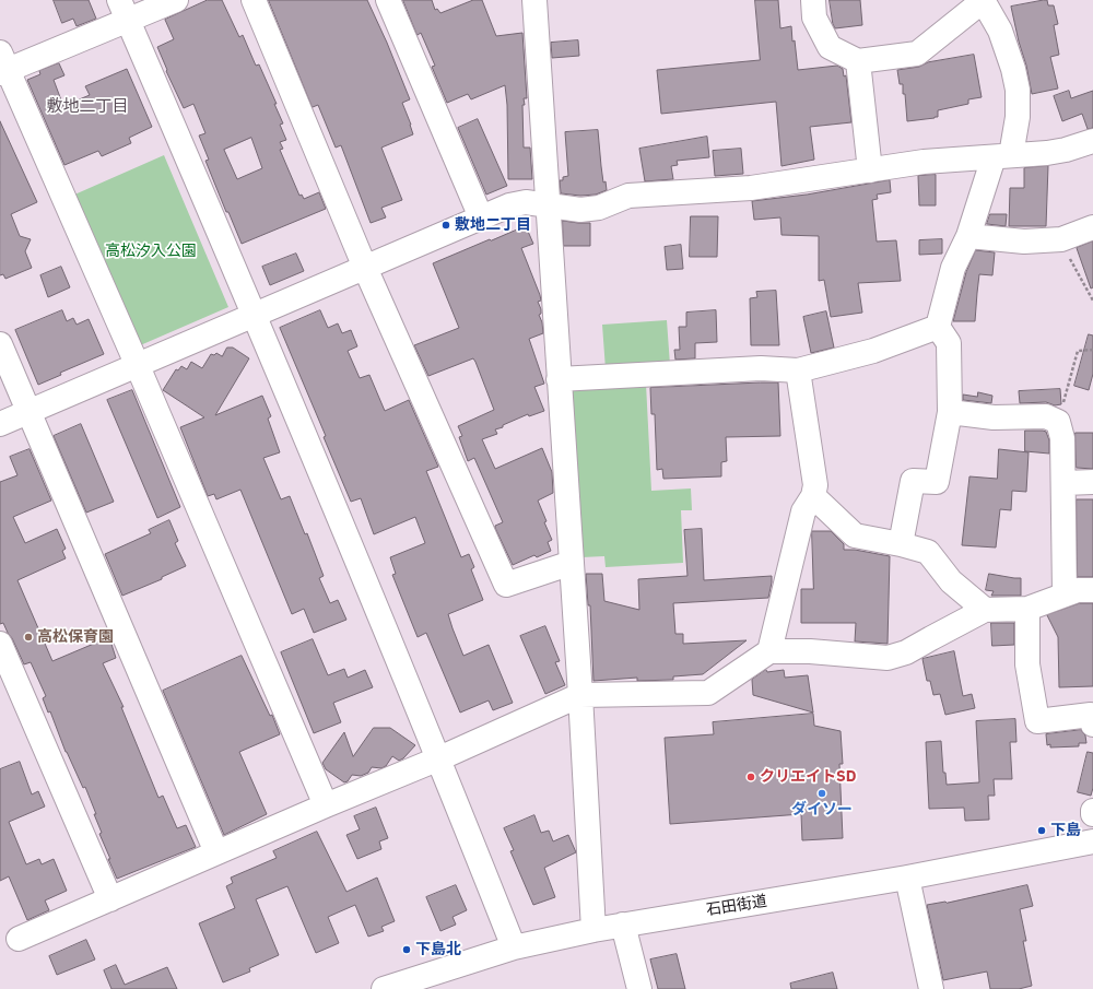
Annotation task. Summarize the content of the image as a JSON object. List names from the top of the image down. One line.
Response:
{"streets":{"street":["石田街道"]},"districts":["敷地二丁目"],"parks":["高松汐入公園"],"places":["敷地二丁目","高松保育園","クリエイトSD","ダイソー","下島","下島北"]}
